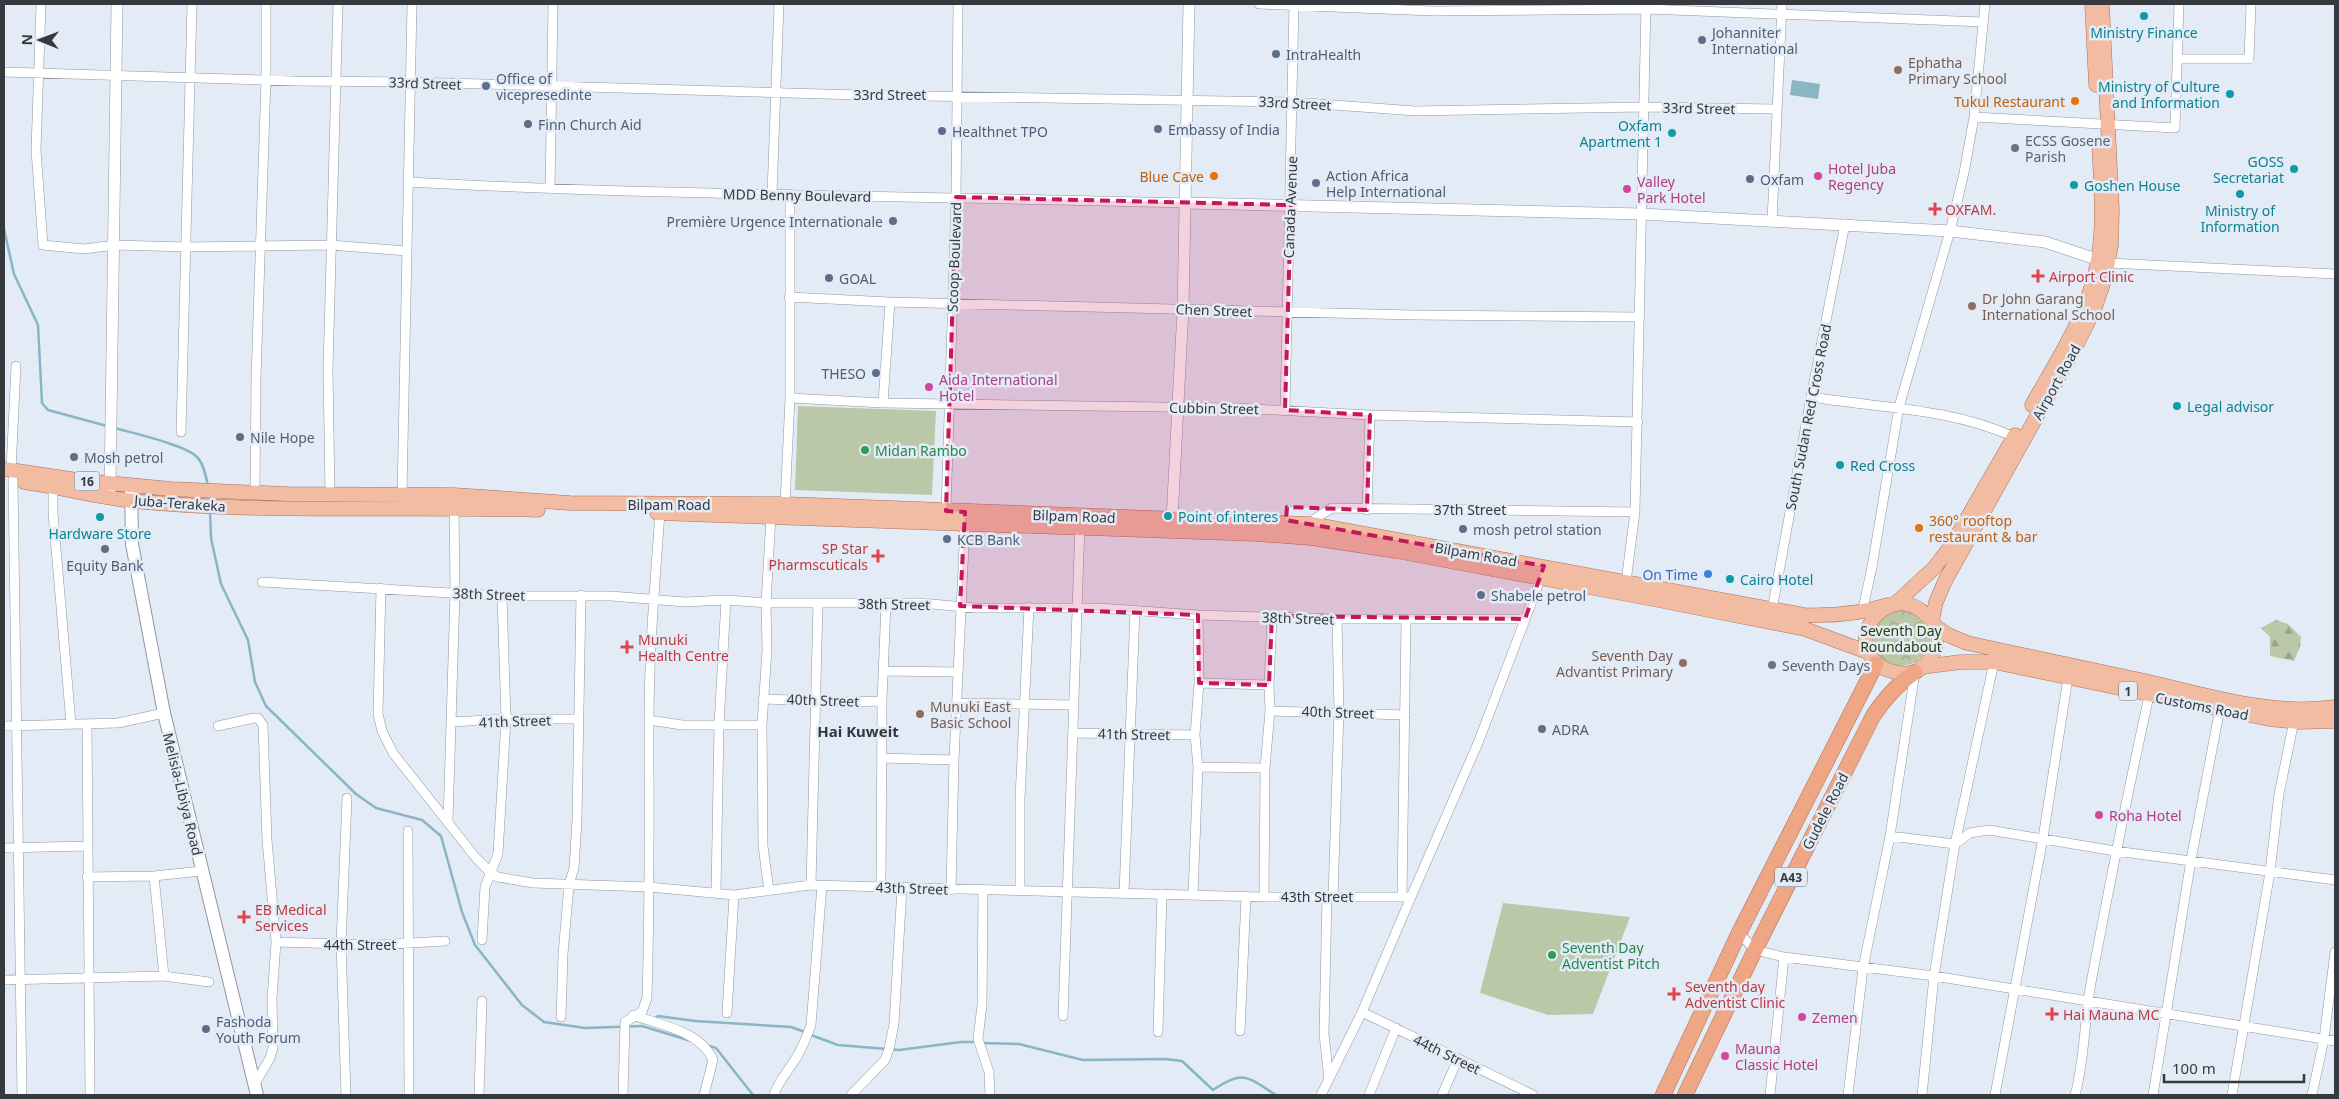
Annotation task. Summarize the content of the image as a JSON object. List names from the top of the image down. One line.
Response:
{"streets":{"highway":["Gudele Road","A43"],"main road":["Airport Road","16","Juba-Terakeka","Bilpam Road","1","Customs Road","Melisia-Libiya Road"],"street":["33rd Street","MDD Benny Boulevard","Canada Avenue","Scoop Boulevard","Chen Street","Cubbin Street","South Sudan Red Cross Road","37th Street","38th Street","40th Street","41th Street","43th Street","44th Street"]},"crossings":[["33rd Street","Canada Avenue"],["33rd Street","Scoop Boulevard"],["MDD Benny Boulevard","Scoop Boulevard"],["Canada Avenue","Chen Street"],["Canada Avenue","Cubbin Street"],["Scoop Boulevard","Chen Street"],["Scoop Boulevard","Cubbin Street"],["Scoop Boulevard","Bilpam Road"],["Airport Road","Bilpam Road"],["Airport Road","1"],["Airport Road","Customs Road"],["Airport Road","Gudele Road"],["South Sudan Red Cross Road","Bilpam Road"],["16","Juba-Terakeka"],["16","Melisia-Libiya Road"],["Juba-Terakeka","Bilpam Road"],["Juba-Terakeka","Melisia-Libiya Road"],["Bilpam Road","37th Street"],["Bilpam Road","1"],["Bilpam Road","Customs Road"],["Bilpam Road","Gudele Road"],["1","Customs Road"],["1","Gudele Road"],["Customs Road","Gudele Road"]],"districts":["Hai Kuweit"],"parks":["Seventh Day Roundabout"],"places":{"other":["Ministry Finance","Johanniter International","IntraHealth","Ephatha Primary School","Office of vicepresedinte","Ministry of Culture and Information","Tukul Restaurant","Finn Church Aid","Embassy of India","Healthnet TPO","Oxfam Apartment 1","ECSS Gosene Parish","GOSS Secretariat","Blue Cave","Hotel Juba Regency","Oxfam","Action Africa Help International","Goshen House","Valley Park Hotel","Ministry of Information","Première Urgence Internationale","GOAL","Dr John Garang International School","THESO","Aida International Hotel","Legal advisor","Nile Hope","Midan Rambo","Mosh petrol","Red Cross","Point of interes","Hardware Store","360° rooftop restaurant & bar","mosh petrol station","KCB Bank","Equity Bank","On Time","Cairo Hotel","Shabele petrol","Seventh Day Advantist Primary","Seventh Days","Munuki East Basic School","ADRA","Roha Hotel","Seventh Day Adventist Pitch","Zemen","Fashoda Youth Forum","Mauna Classic Hotel"],"health":["OXFAM.","Airport Clinic","SP Star Pharmscuticals","Munuki Health Centre","EB Medical Services","Seventh day Adventist Clinic","Hai Mauna MC"]},"scale_bar":"100 m","north":"left"}
